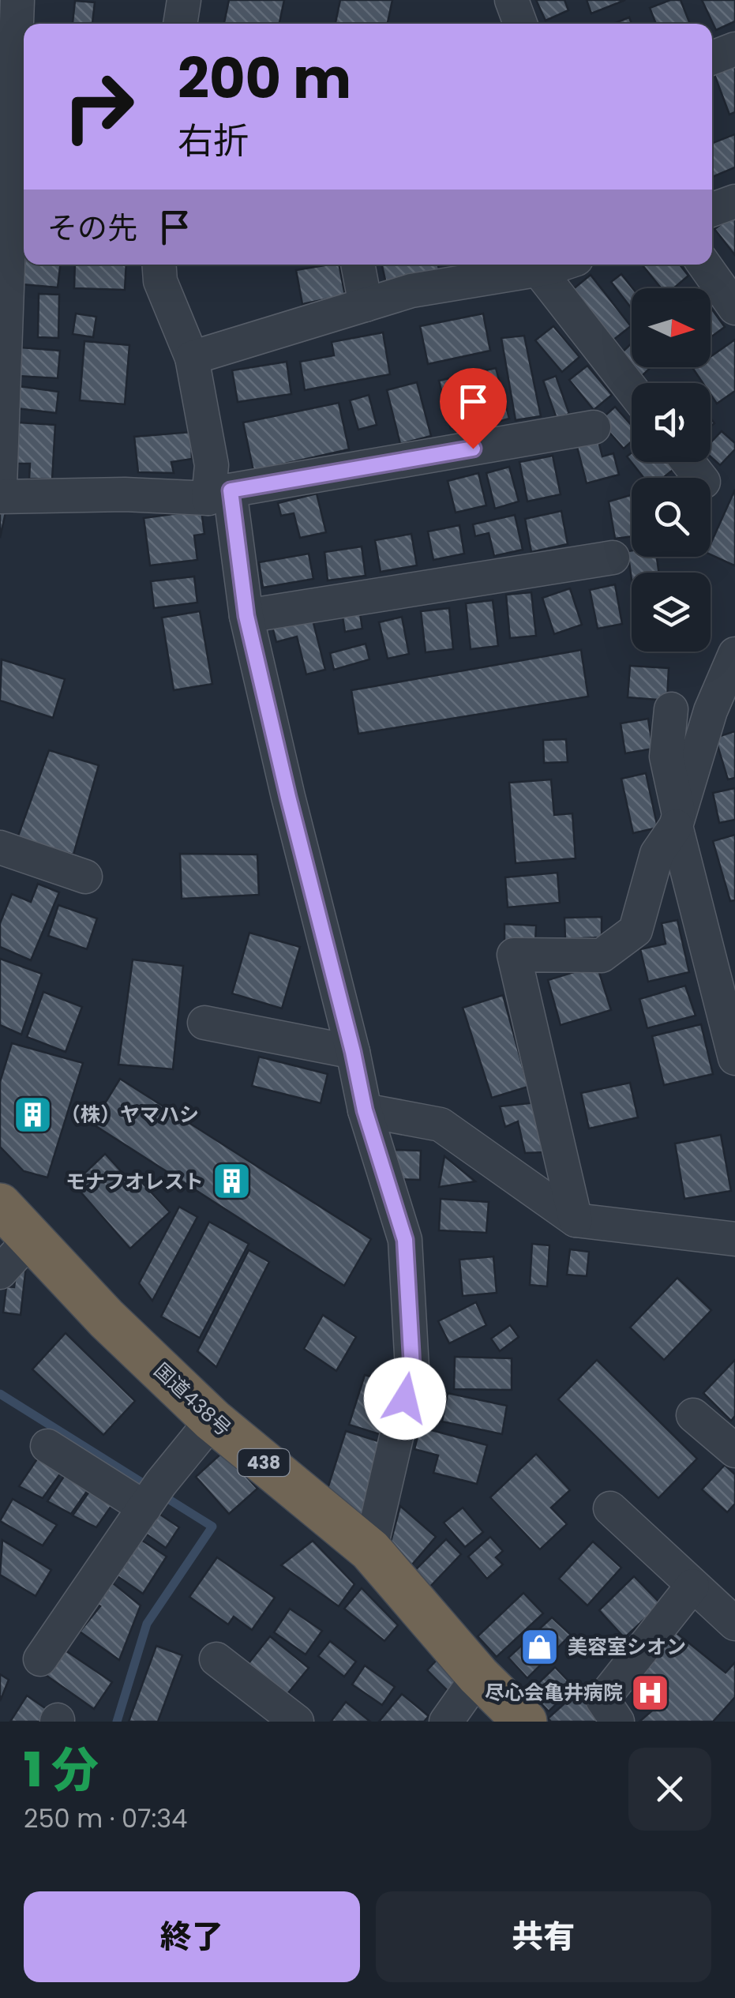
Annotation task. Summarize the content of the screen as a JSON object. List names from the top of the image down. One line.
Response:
{"streets":{"highway":["国道438号","438"]},"places":{"building":["（株）ヤマハシ","モナフオレスト"],"shop":["美容室シオン"],"hospital":["尽心会亀井病院"]},"north":"right","page":{"turn":["200 m","右折"],"then":"その先","heading":["1 分","250 m · 07:34"],"buttons":["終了","共有"]}}
